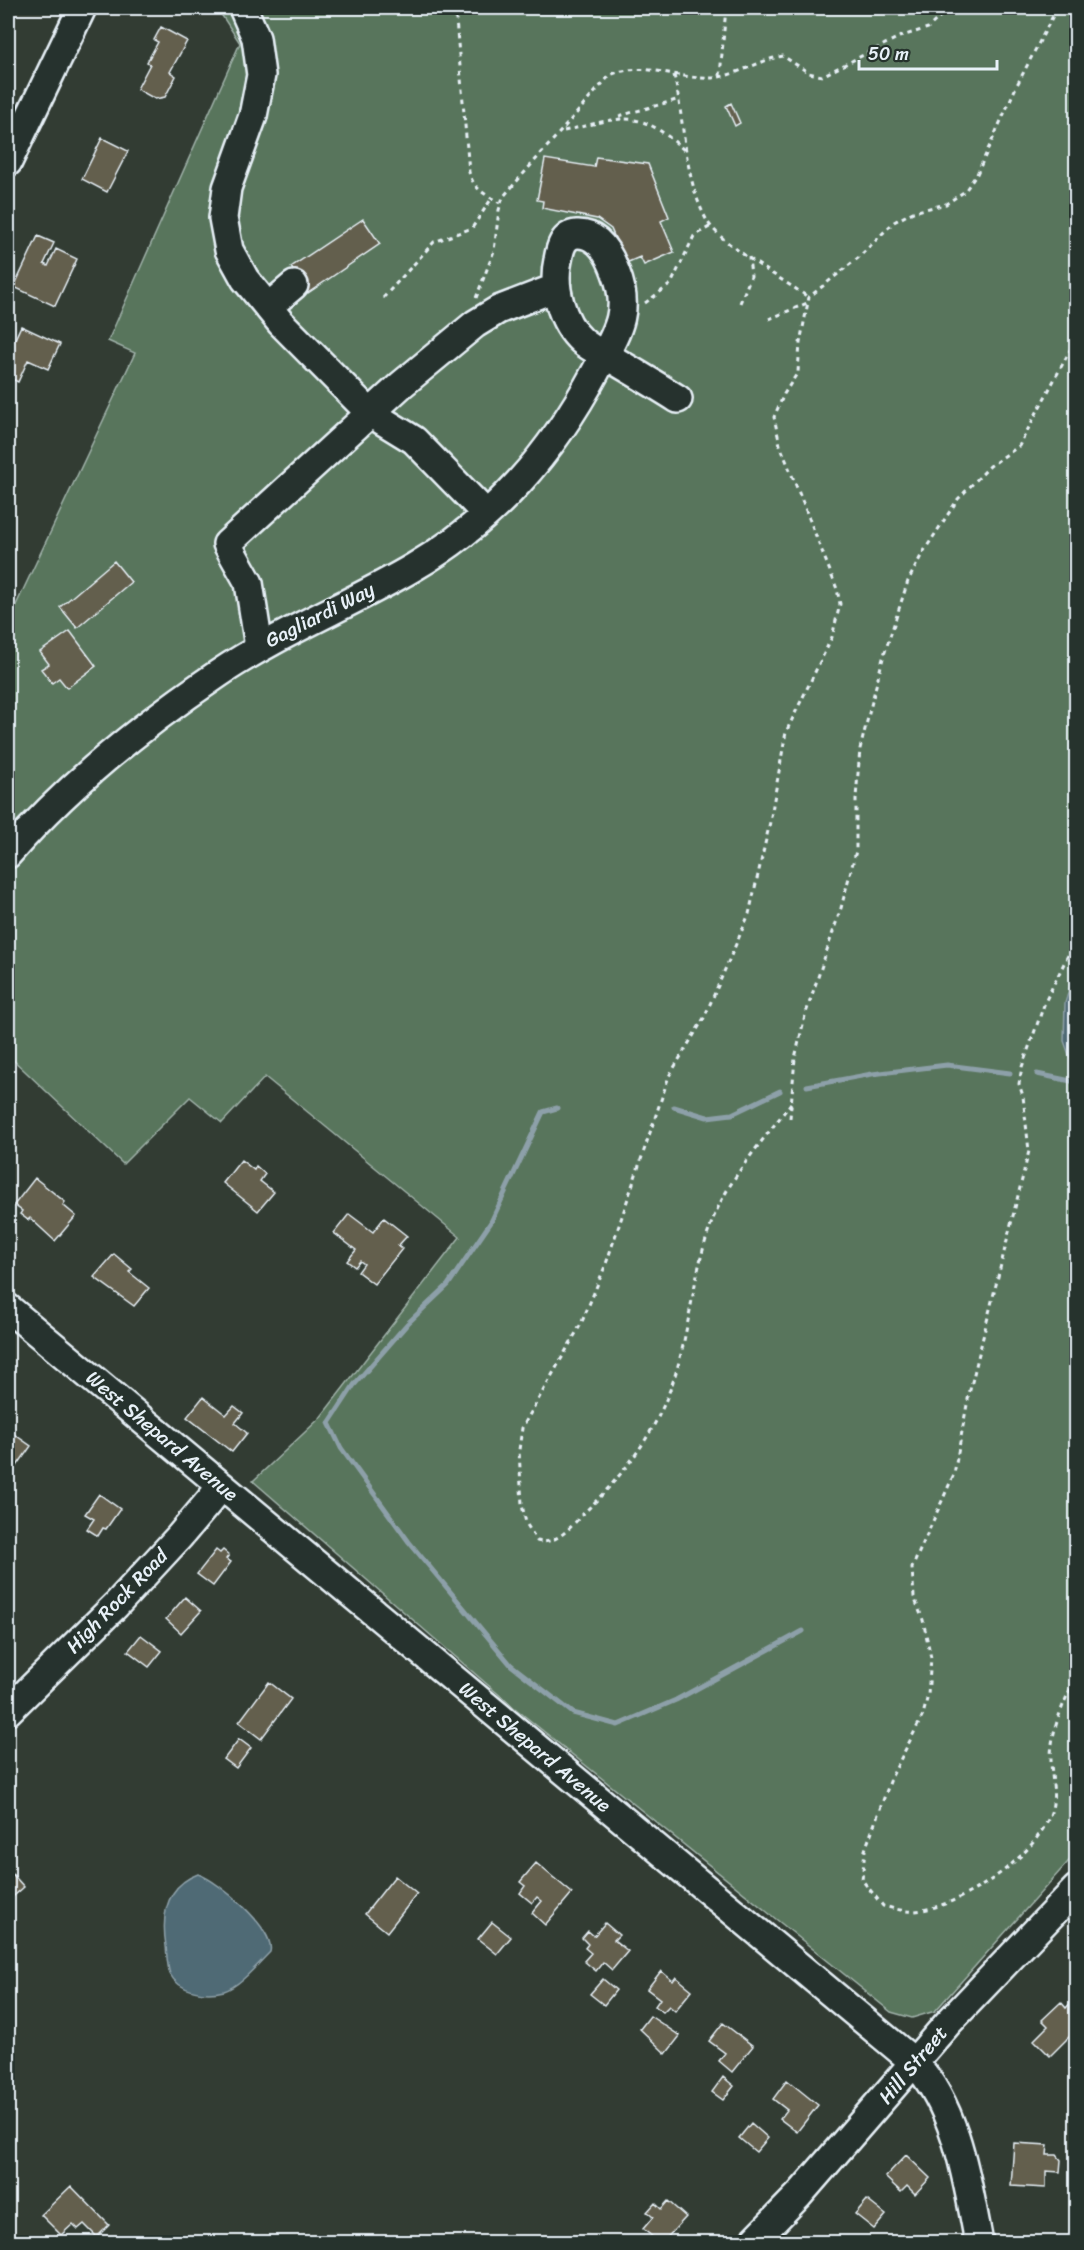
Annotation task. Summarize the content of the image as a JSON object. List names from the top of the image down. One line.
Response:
{"streets":{"street":["Gagliardi Way","West Shepard Avenue","High Rock Road","Hill Street"]},"crossings":[["West Shepard Avenue","High Rock Road"],["West Shepard Avenue","Hill Street"]],"scale_bar":"50 m"}
